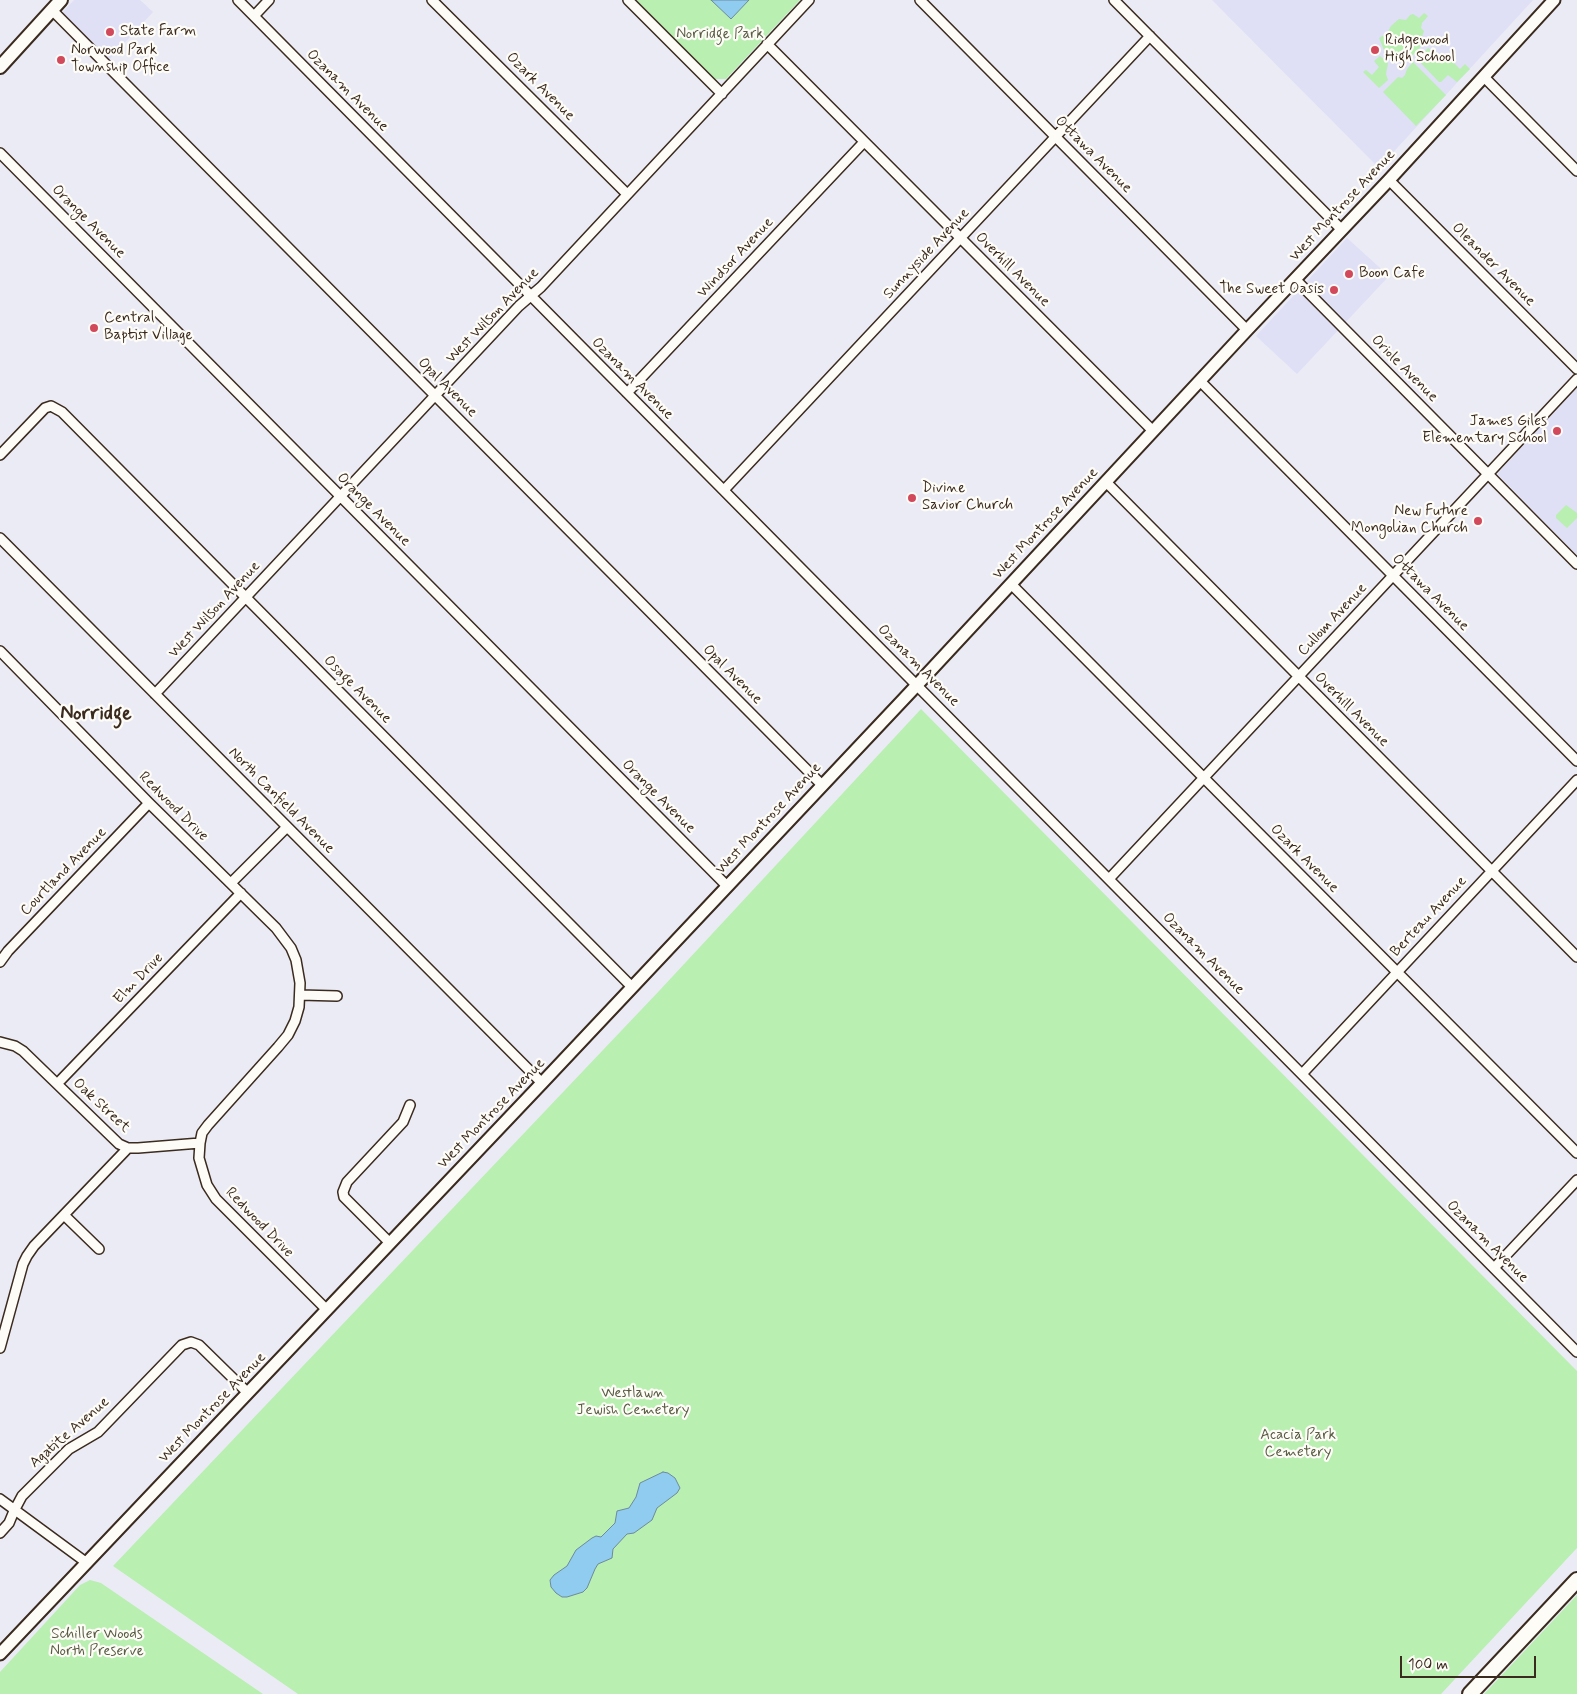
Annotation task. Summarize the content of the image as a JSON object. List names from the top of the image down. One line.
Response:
{"streets":{"street":["Ozark Avenue","Ozanam Avenue","Ottawa Avenue","West Montrose Avenue","Orange Avenue","Sunnyside Avenue","Windsor Avenue","Oleander Avenue","Overhill Avenue","West Wilson Avenue","Oriole Avenue","Opal Avenue","Cullom Avenue","Osage Avenue","North Canfield Avenue","Redwood Drive","Courtland Avenue","Berteau Avenue","Elm Drive","Oak Street","Agatite Avenue"]},"crossings":[["Ozark Avenue","West Montrose Avenue"],["Ozark Avenue","West Wilson Avenue"],["Ozark Avenue","Cullom Avenue"],["Ozark Avenue","Berteau Avenue"],["Ozanam Avenue","West Montrose Avenue"],["Ozanam Avenue","Sunnyside Avenue"],["Ozanam Avenue","Windsor Avenue"],["Ozanam Avenue","West Wilson Avenue"],["Ozanam Avenue","Cullom Avenue"],["Ozanam Avenue","Berteau Avenue"],["Ottawa Avenue","West Montrose Avenue"],["Ottawa Avenue","Sunnyside Avenue"],["Ottawa Avenue","Cullom Avenue"],["West Montrose Avenue","Orange Avenue"],["West Montrose Avenue","Oleander Avenue"],["West Montrose Avenue","Overhill Avenue"],["West Montrose Avenue","Oriole Avenue"],["West Montrose Avenue","Opal Avenue"],["West Montrose Avenue","Osage Avenue"],["West Montrose Avenue","North Canfield Avenue"],["West Montrose Avenue","Redwood Drive"],["West Montrose Avenue","Agatite Avenue"],["Orange Avenue","West Wilson Avenue"],["Sunnyside Avenue","Overhill Avenue"],["Windsor Avenue","Overhill Avenue"],["Overhill Avenue","West Wilson Avenue"],["Overhill Avenue","Cullom Avenue"],["Overhill Avenue","Berteau Avenue"],["West Wilson Avenue","Opal Avenue"],["West Wilson Avenue","Osage Avenue"],["West Wilson Avenue","North Canfield Avenue"],["Oriole Avenue","Cullom Avenue"],["Redwood Drive","Courtland Avenue"],["Redwood Drive","Elm Drive"],["Redwood Drive","Oak Street"],["Elm Drive","Oak Street"]],"districts":["Norridge"],"parks":["Norridge Park","Westlawn Jewish Cemetery","Acacia Park Cemetery","Schiller Woods North Preserve"],"places":["State Farm","Ridgewood High School","Norwood Park Township Office","Boon Cafe","The Sweet Oasis","Central Baptist Village","James Giles Elementary School","Divine Savior Church","New Future Mongolian Church"],"scale_bar":"100 m"}
